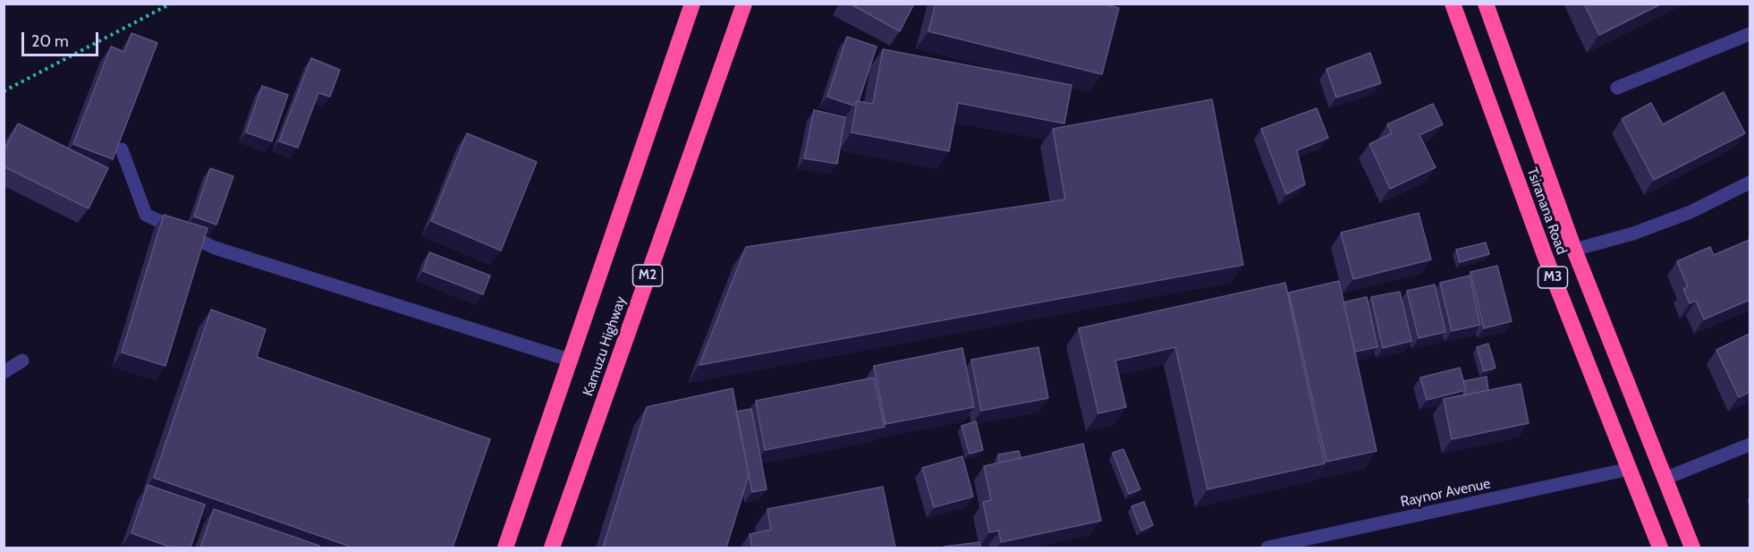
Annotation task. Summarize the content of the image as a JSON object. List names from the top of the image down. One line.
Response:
{"streets":{"highway":["Tsiranana Road","M2","M3","Kamuzu Highway"],"street":["Raynor Avenue"]},"crossings":[["Tsiranana Road","Raynor Avenue"]],"scale_bar":"20 m"}
